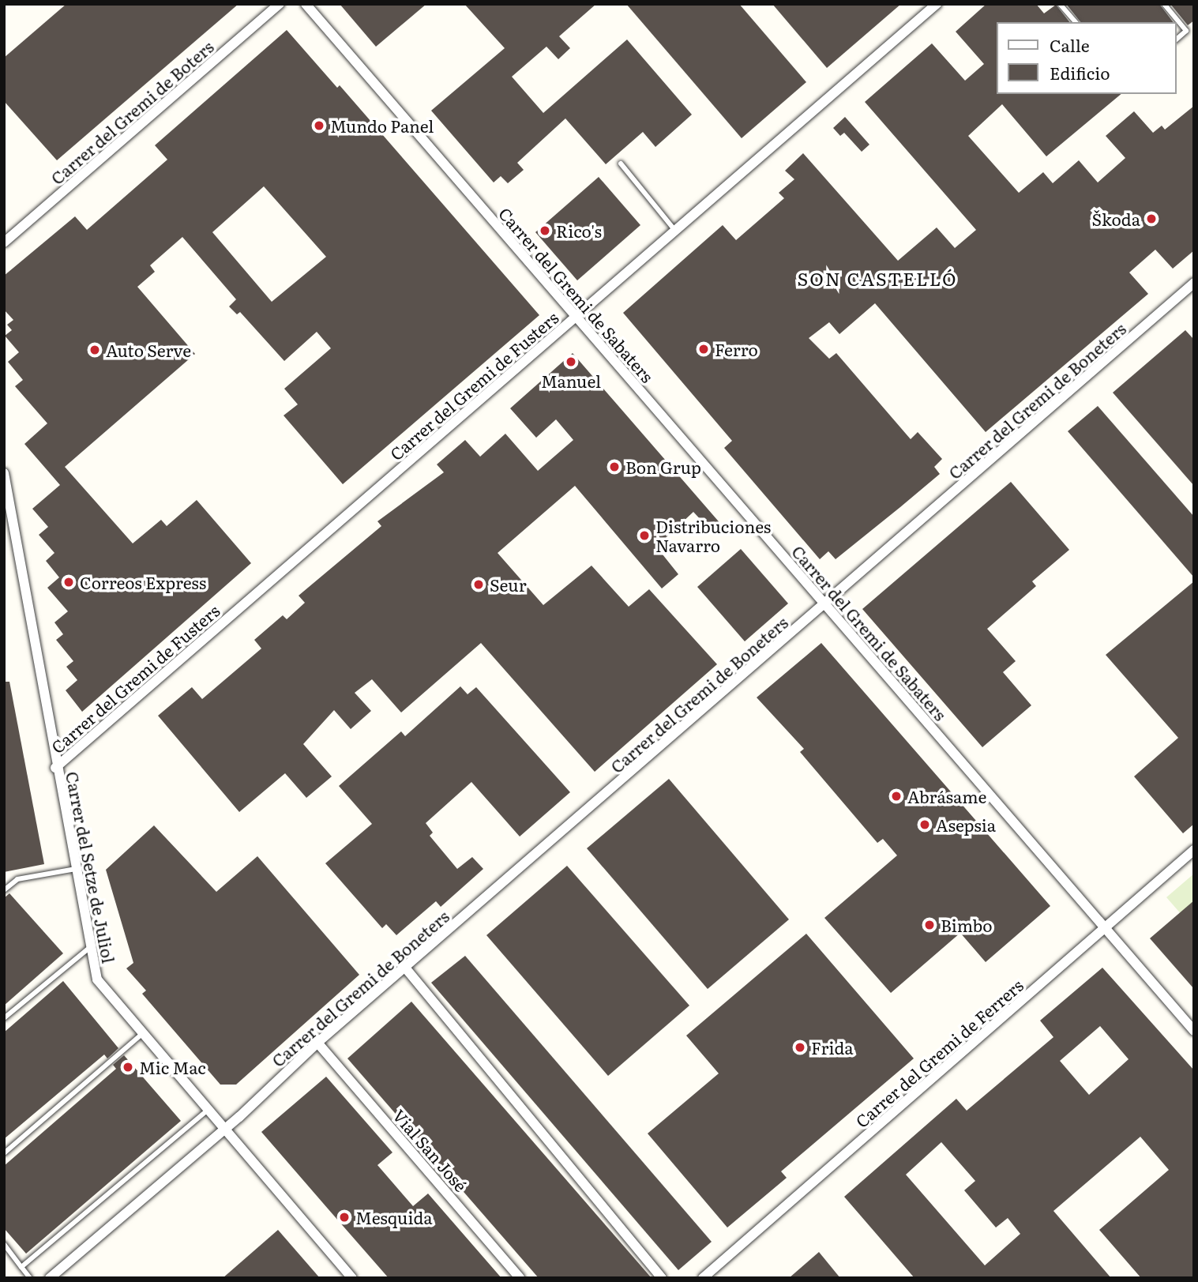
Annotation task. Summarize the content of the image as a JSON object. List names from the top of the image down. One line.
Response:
{"streets":{"street":["Carrer del Gremi de Boters","Carrer del Gremi de Sabaters","Carrer del Gremi de Fusters","Carrer del Gremi de Boneters","Carrer del Setze de Juliol","Carrer del Gremi de Ferrers","Vial San José"]},"crossings":[["Carrer del Gremi de Sabaters","Carrer del Gremi de Fusters"],["Carrer del Gremi de Sabaters","Carrer del Gremi de Boneters"],["Carrer del Gremi de Sabaters","Carrer del Gremi de Ferrers"],["Carrer del Gremi de Fusters","Carrer del Setze de Juliol"],["Carrer del Gremi de Boneters","Carrer del Setze de Juliol"],["Carrer del Gremi de Boneters","Vial San José"]],"districts":["SON CASTELLÓ"],"places":["Mundo Panel","Škoda","Rico's","Ferro","Auto Serve","Manuel","Bon Grup","Distribuciones Navarro","Correos Express","Seur","Abrásame","Asepsia","Bimbo","Frida","Mic Mac","Mesquida"],"legend":["Calle","Edificio"]}
